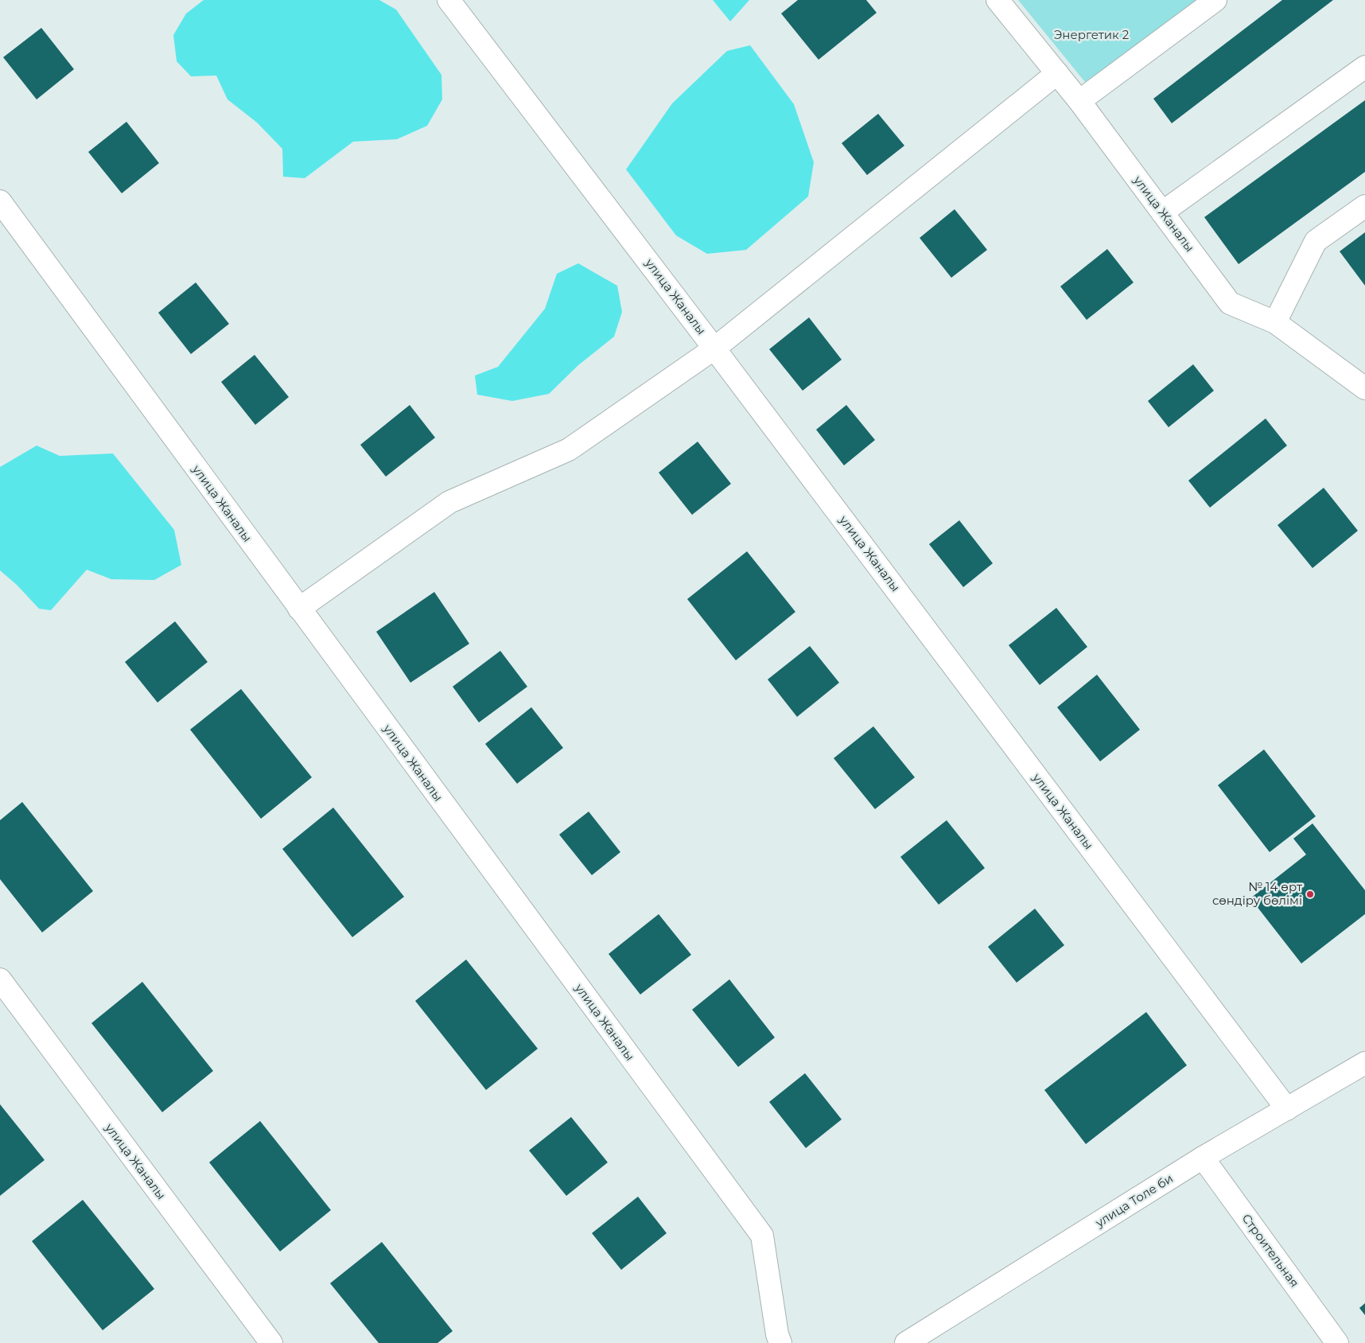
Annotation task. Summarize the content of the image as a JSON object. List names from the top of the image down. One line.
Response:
{"streets":{"street":["улица Жаналы","улица Толе би","Строительная"]},"crossings":[["улица Жаналы","улица Толе би"],["улица Толе би","Строительная"]],"parks":["Энергетик 2"],"places":["№ 14 өрт сөндіру бөлімі"]}
